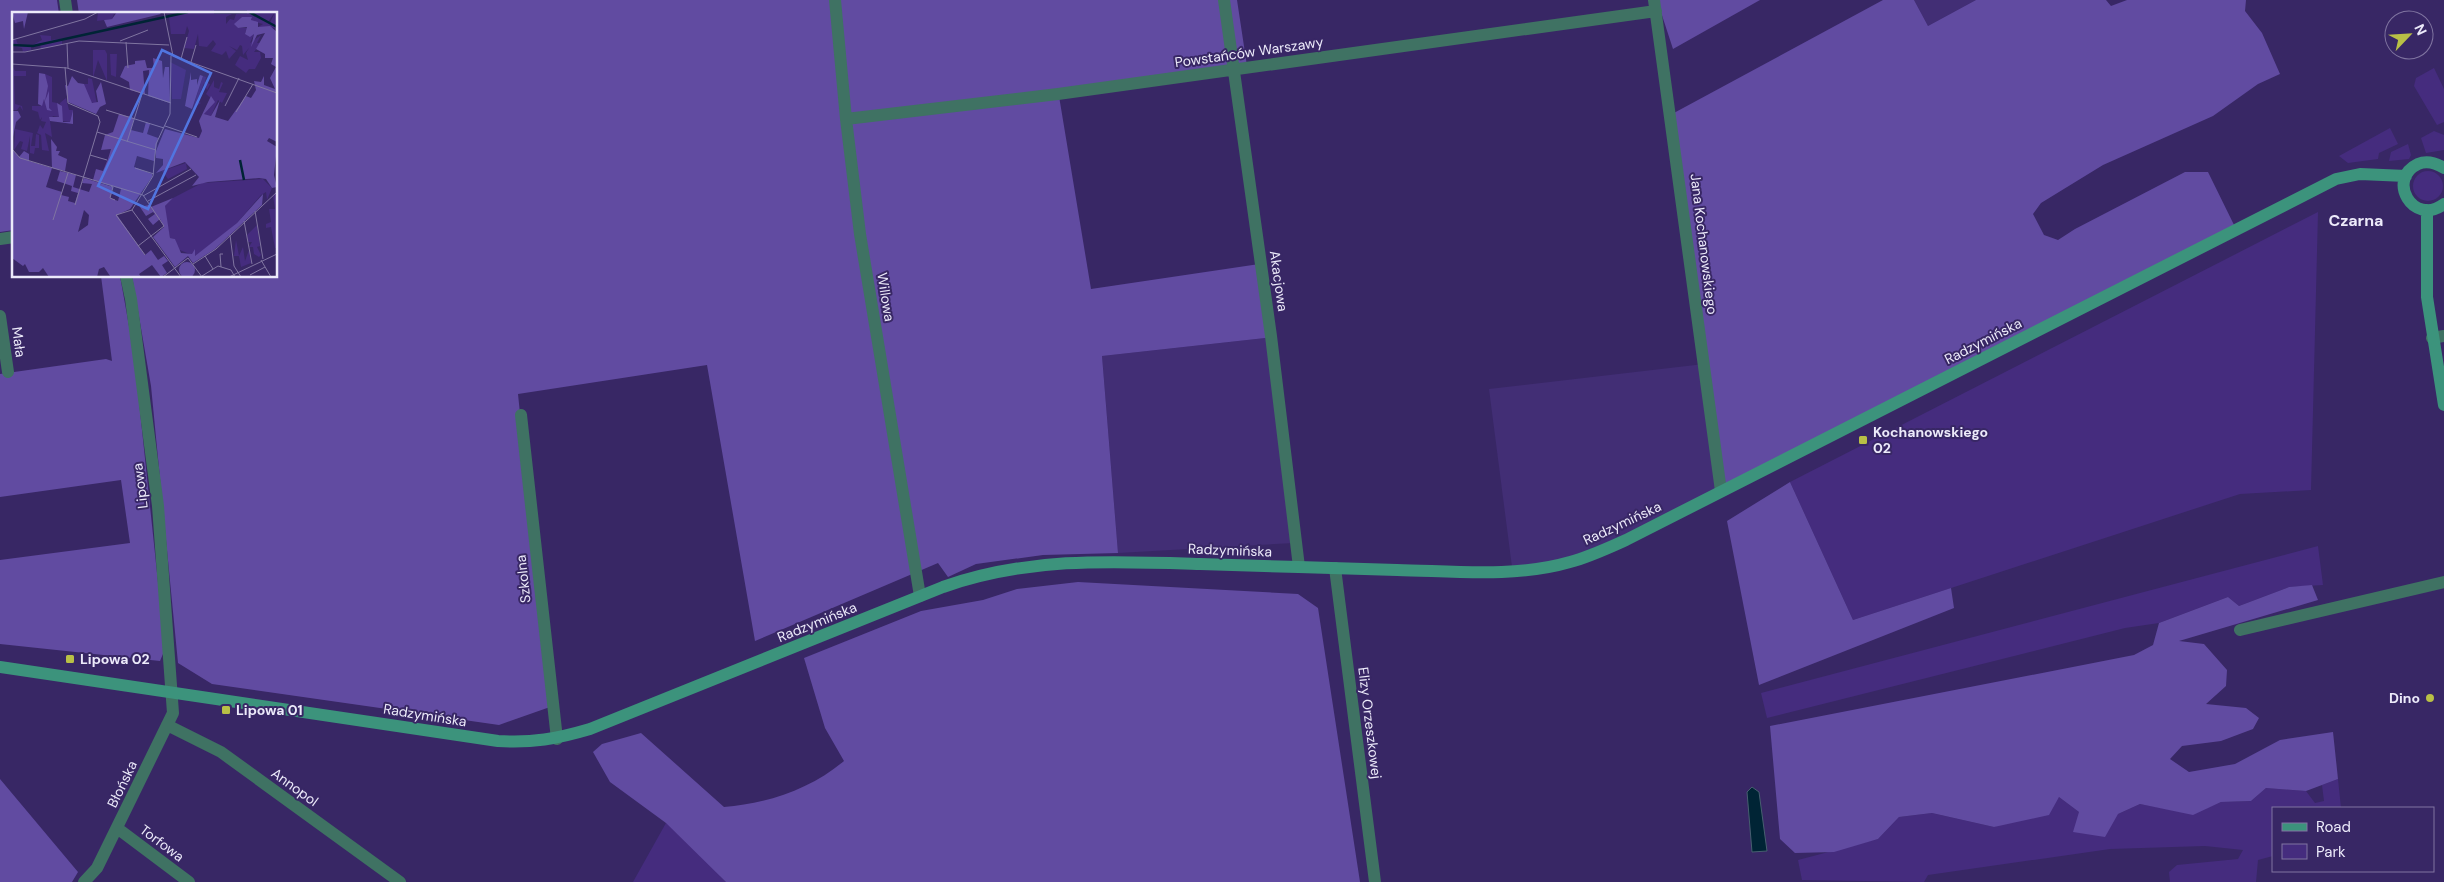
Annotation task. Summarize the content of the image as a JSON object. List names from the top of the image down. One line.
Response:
{"streets":{"street":["Powstańców Warszawy","Jana Kochanowskiego","Akacjowa","Willowa","Radzymińska","Mała","Lipowa","Szkolna","Elizy Orzeszkowej","Błońska","Annopol","Torfowa"]},"crossings":[["Powstańców Warszawy","Jana Kochanowskiego"],["Powstańców Warszawy","Akacjowa"],["Powstańców Warszawy","Willowa"],["Jana Kochanowskiego","Radzymińska"],["Akacjowa","Radzymińska"],["Willowa","Radzymińska"],["Radzymińska","Lipowa"],["Radzymińska","Szkolna"],["Radzymińska","Elizy Orzeszkowej"],["Radzymińska","Błońska"],["Lipowa","Błońska"],["Błońska","Annopol"],["Błońska","Torfowa"]],"districts":["Czarna"],"places":{"transit":["Kochanowskiego 02","Lipowa 02","Lipowa 01"],"other":["Dino"]},"legend":["Road","Park"],"north":"top right"}
